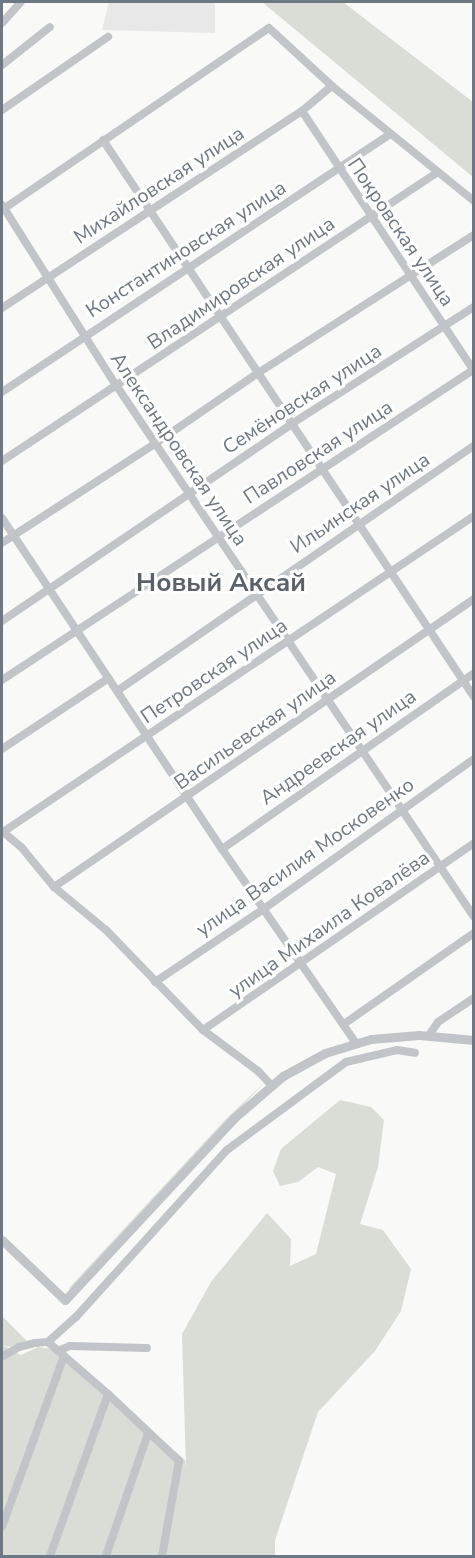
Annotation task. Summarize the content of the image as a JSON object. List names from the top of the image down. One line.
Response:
{"streets":{"street":["Михайловская улица","Покровская улица","Константиновская улица","Владимировская улица","Семёновская улица","Александровская улица","Павловская улица","Ильинская улица","Петровская улица","Васильевская улица","Андреевская улица","улица Василия Московенко","улица Михаила Ковалёва"]},"crossings":[["Михайловская улица","Покровская улица"],["Михайловская улица","Александровская улица"],["Покровская улица","Константиновская улица"],["Покровская улица","Владимировская улица"],["Покровская улица","Семёновская улица"],["Покровская улица","Павловская улица"],["Константиновская улица","Александровская улица"],["Владимировская улица","Александровская улица"],["Семёновская улица","Александровская улица"],["Александровская улица","Павловская улица"],["Александровская улица","Ильинская улица"],["Александровская улица","Петровская улица"],["Александровская улица","Васильевская улица"],["Александровская улица","Андреевская улица"],["Александровская улица","улица Василия Московенко"],["Александровская улица","улица Михаила Ковалёва"]],"districts":["Новый Аксай"]}
